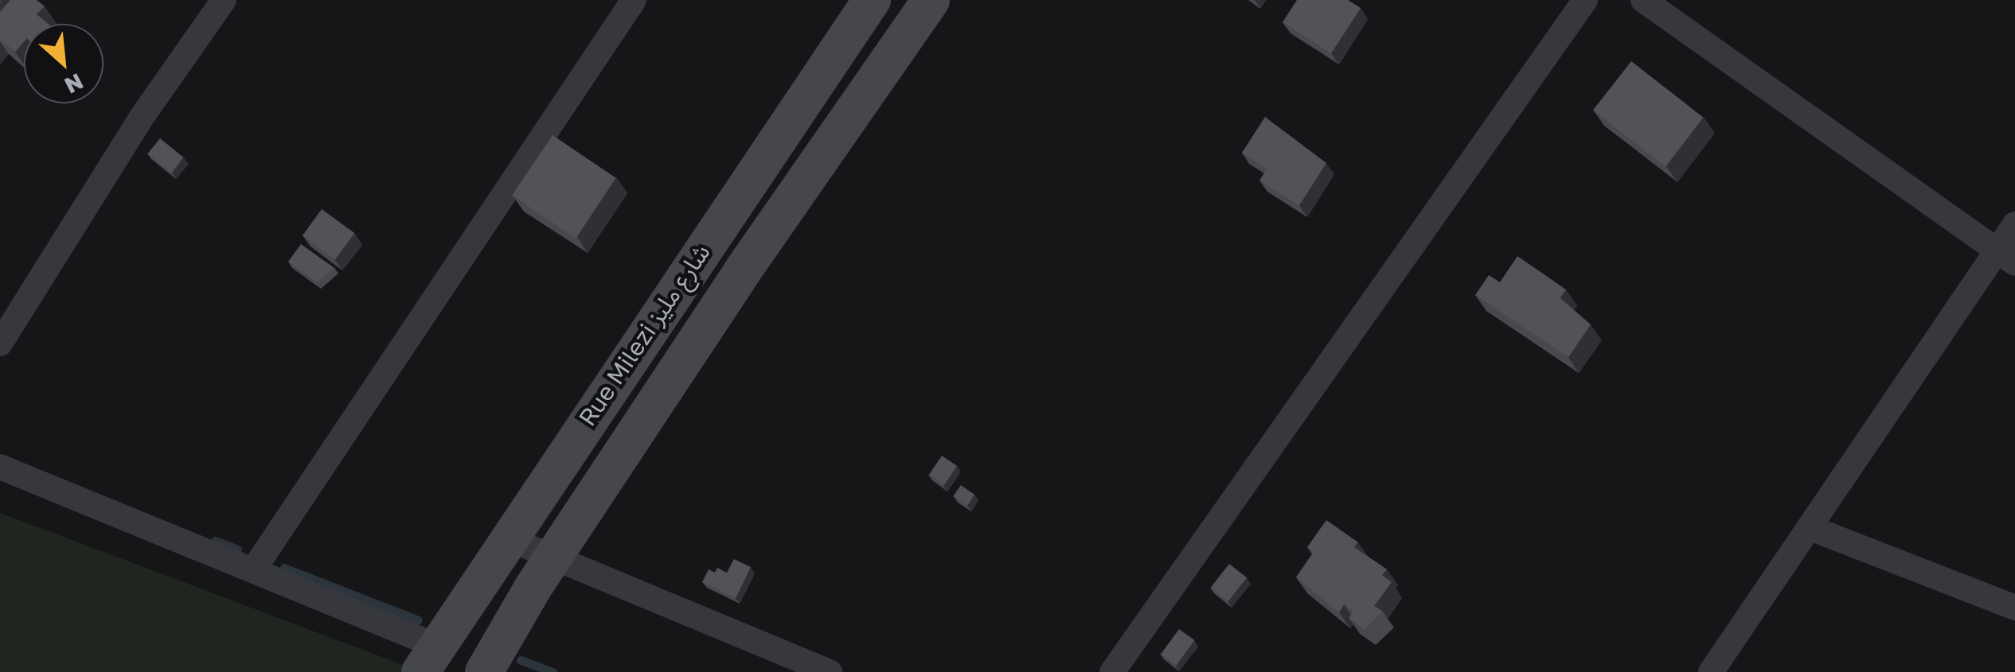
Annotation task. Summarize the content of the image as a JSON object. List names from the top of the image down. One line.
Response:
{"streets":{"street":["Rue Milezi شارع مليز"]},"north":"bottom right"}
